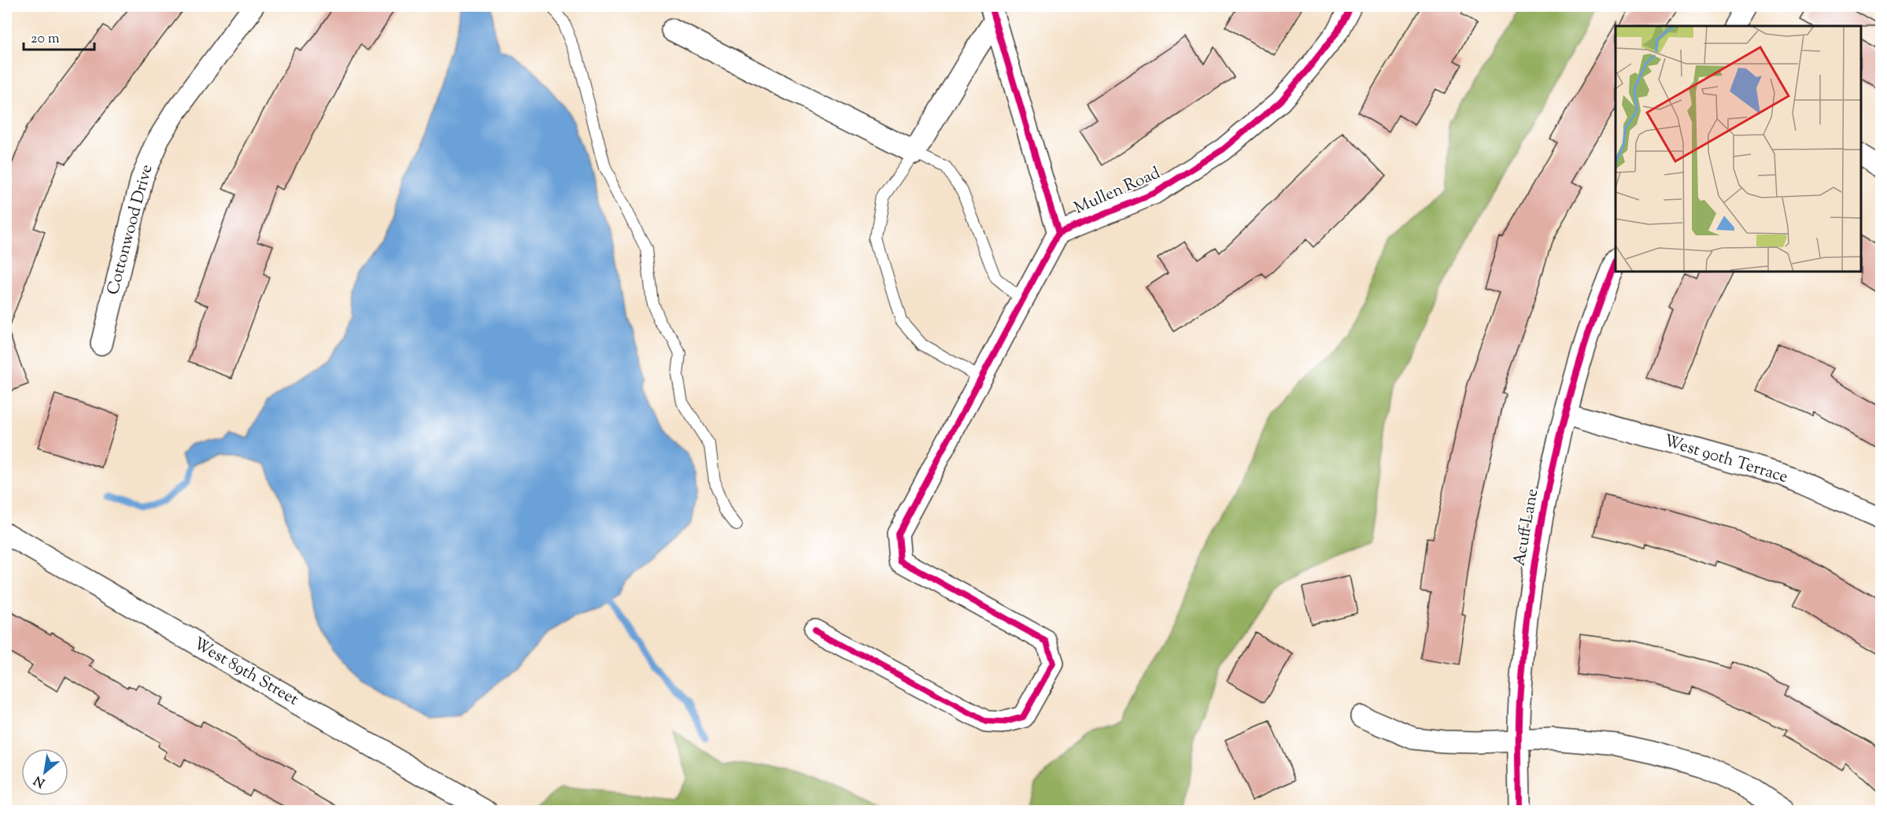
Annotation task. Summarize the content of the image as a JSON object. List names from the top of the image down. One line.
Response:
{"streets":{"street":["Mullen Road","Cottonwood Drive","West 90th Terrace","Acuff Lane","West 89th Street"]},"crossings":[["West 90th Terrace","Acuff Lane"]],"scale_bar":"20 m","north":"bottom left"}
